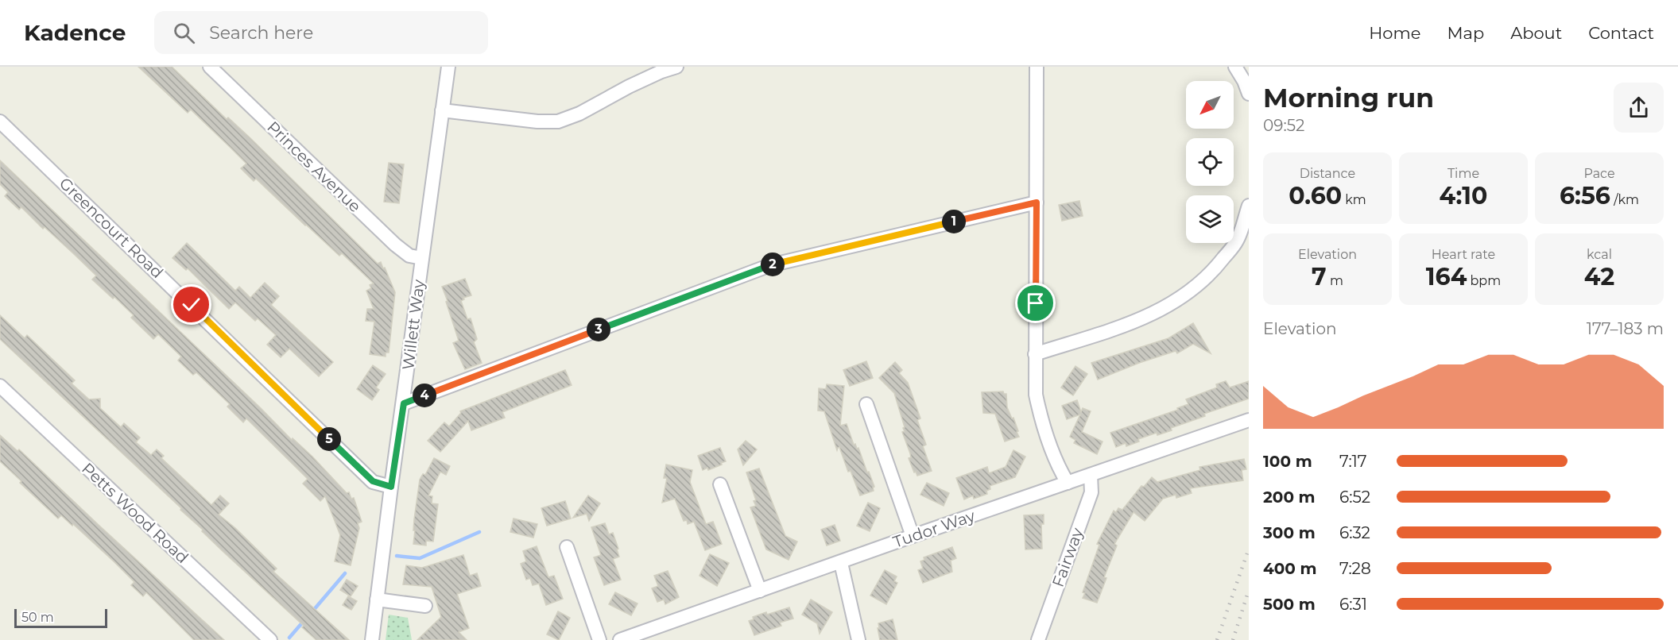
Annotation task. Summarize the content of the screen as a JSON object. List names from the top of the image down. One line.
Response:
{"streets":{"street":["Princes Avenue","Greencourt Road","Willett Way","Petts Wood Road","Tudor Way","Fairway"]},"crossings":[["Princes Avenue","Willett Way"],["Greencourt Road","Willett Way"],["Tudor Way","Fairway"]],"scale_bar":"50 m","north":"bottom left","page":{"header":"Kadence","search":"Search here","nav":["Home","Map","About","Contact"],"heading":["Morning run","09:52"],"stats":[["Distance","0.60 km"],["Time","4:10"],["Pace","6:56 /km"],["Elevation","7 m"],["Heart rate","164 bpm"],["kcal","42"]],"pins":["1","2","3","4","5"],"chart":["Elevation","177–183 m"],"list":[{"name":"100 m","note":"7:17"},{"name":"200 m","note":"6:52"},{"name":"300 m","note":"6:32"},{"name":"400 m","note":"7:28"},{"name":"500 m","note":"6:31"}],"scale":"50 m"}}
